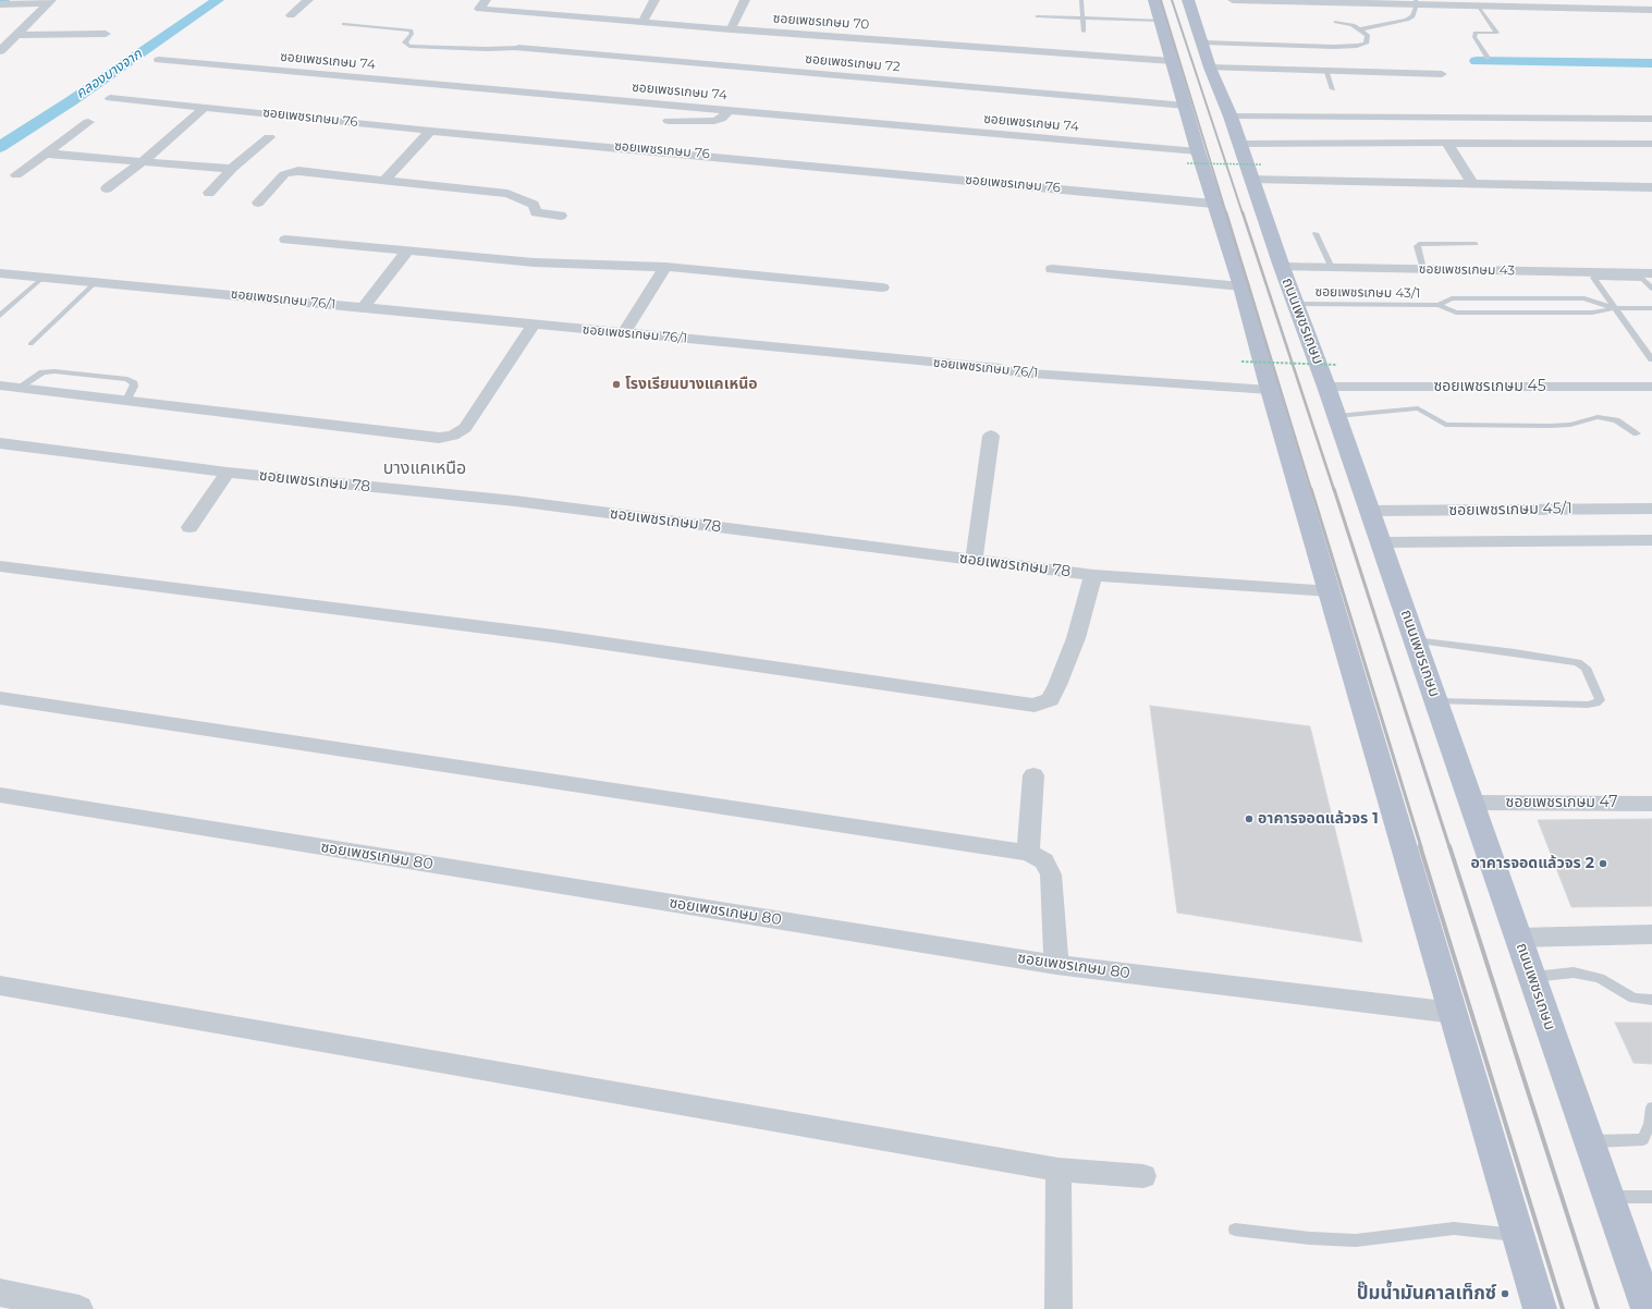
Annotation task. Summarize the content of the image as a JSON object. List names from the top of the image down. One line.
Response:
{"streets":{"main road":["ถนนเพชรเกษม"],"street":["ซอยเพชรเกษม 70","ซอยเพชรเกษม 74","ซอยเพชรเกษม 72","ซอยเพชรเกษม 76","ซอยเพชรเกษม 43","ซอยเพชรเกษม 76/1","ซอยเพชรเกษม 45","ซอยเพชรเกษม 78","ซอยเพชรเกษม 45/1","ซอยเพชรเกษม 47","ซอยเพชรเกษม 80"],"lane":["ซอยเพชรเกษม 43/1"]},"crossings":[["ซอยเพชรเกษม 70","ถนนเพชรเกษม"],["ซอยเพชรเกษม 74","ถนนเพชรเกษม"],["ซอยเพชรเกษม 72","ถนนเพชรเกษม"],["ซอยเพชรเกษม 76","ถนนเพชรเกษม"],["ซอยเพชรเกษม 43","ถนนเพชรเกษม"],["ซอยเพชรเกษม 43/1","ถนนเพชรเกษม"],["ซอยเพชรเกษม 76/1","ถนนเพชรเกษม"],["ถนนเพชรเกษม","ซอยเพชรเกษม 45"],["ถนนเพชรเกษม","ซอยเพชรเกษม 78"],["ถนนเพชรเกษม","ซอยเพชรเกษม 45/1"],["ถนนเพชรเกษม","ซอยเพชรเกษม 47"],["ถนนเพชรเกษม","ซอยเพชรเกษม 80"]],"districts":["บางแคเหนือ"],"water":["คลองบางจาก"],"places":["โรงเรียนบางแคเหนือ","อาคารจอดแล้วจร 1","อาคารจอดแล้วจร 2","ปั๊มน้ำมันคาลเท็กซ์"]}
